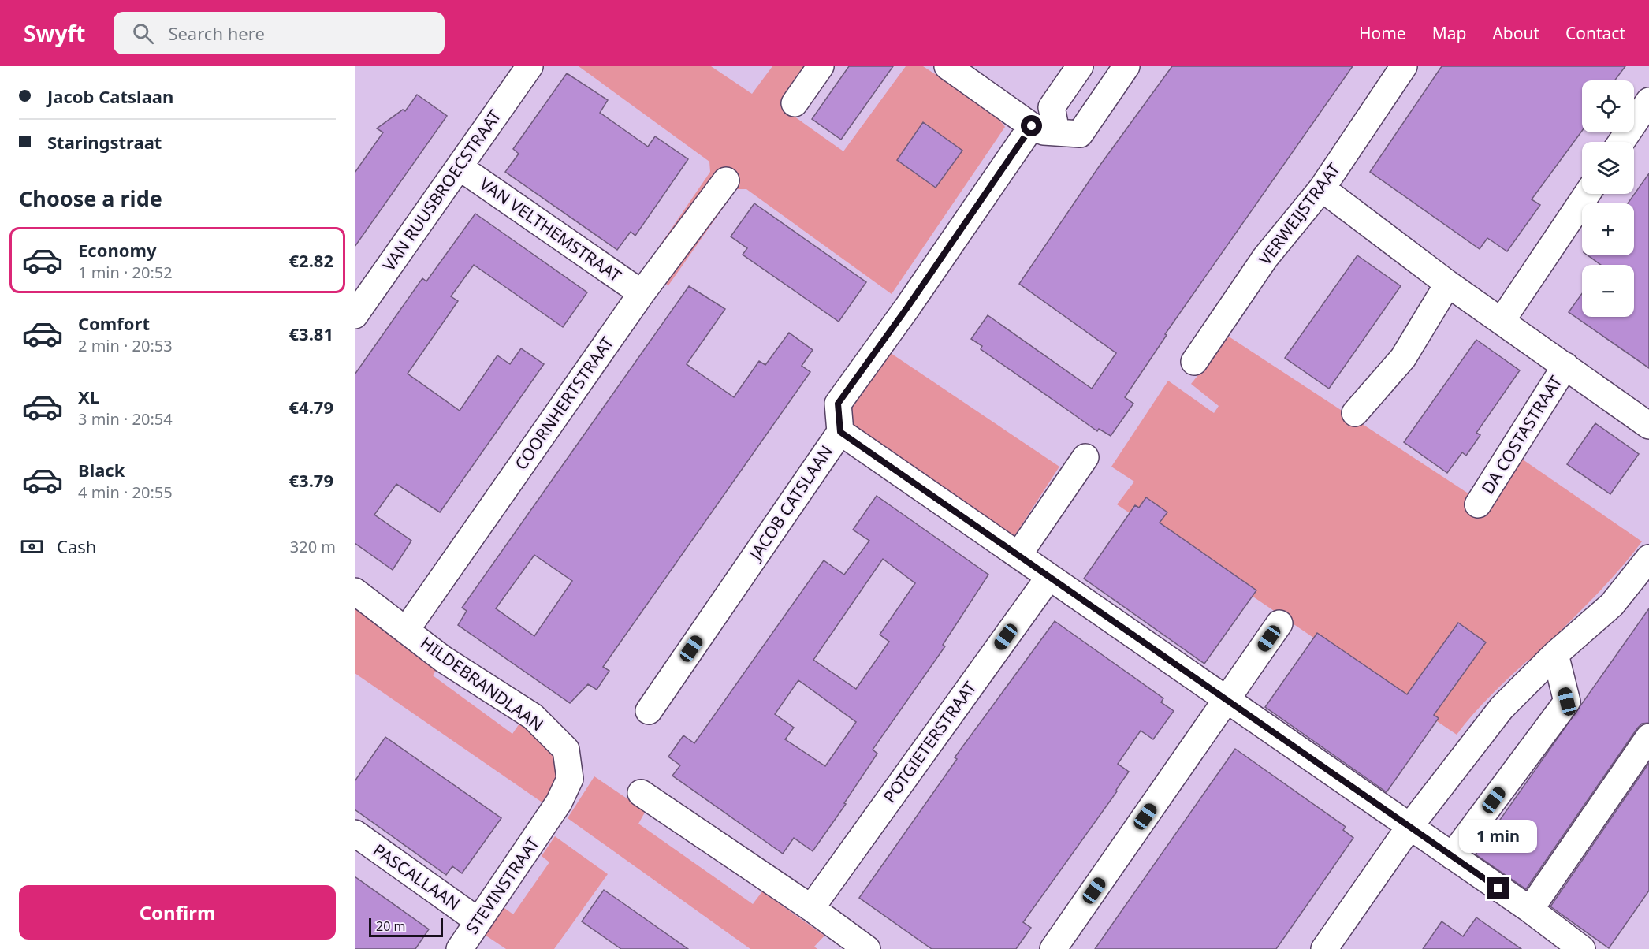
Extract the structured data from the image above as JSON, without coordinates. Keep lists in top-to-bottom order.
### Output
{
  "streets": {
    "street": [
      "VAN RUUSBROECSTRAAT",
      "VERWEIJSTRAAT",
      "VAN VELTHEMSTRAAT",
      "COORNHERTSTRAAT",
      "DA COSTASTRAAT",
      "JACOB CATSLAAN",
      "HILDEBRANDLAAN",
      "POTGIETERSTRAAT",
      "PASCALLAAN",
      "STEVINSTRAAT"
    ]
  },
  "crossings": [
    ["VAN RUUSBROECSTRAAT", "VAN VELTHEMSTRAAT"],
    ["VERWEIJSTRAAT", "DA COSTASTRAAT"],
    ["VAN VELTHEMSTRAAT", "COORNHERTSTRAAT"],
    ["COORNHERTSTRAAT", "HILDEBRANDLAAN"],
    ["HILDEBRANDLAAN", "STEVINSTRAAT"],
    ["PASCALLAAN", "STEVINSTRAAT"]
  ],
  "scale_bar": "20 m",
  "page": {
    "header": "Swyft",
    "search": "Search here",
    "nav": [
      "Home",
      "Map",
      "About",
      "Contact"
    ],
    "banner": ["Jacob Catslaan", "Staringstraat"],
    "map_buttons": ["+", "−"],
    "heading": "Choose a ride",
    "list": [
      {
        "name": "Economy",
        "note": "1 min · 20:52",
        "value": "€2.82"
      },
      {
        "name": "Comfort",
        "note": "2 min · 20:53",
        "value": "€3.81"
      },
      {
        "name": "XL",
        "note": "3 min · 20:54",
        "value": "€4.79"
      },
      {
        "name": "Black",
        "note": "4 min · 20:55",
        "value": "€3.79"
      }
    ],
    "pay": ["Cash", "320 m"],
    "bubble": "1 min",
    "buttons": "Confirm",
    "scale": "20 m"
  }
}
